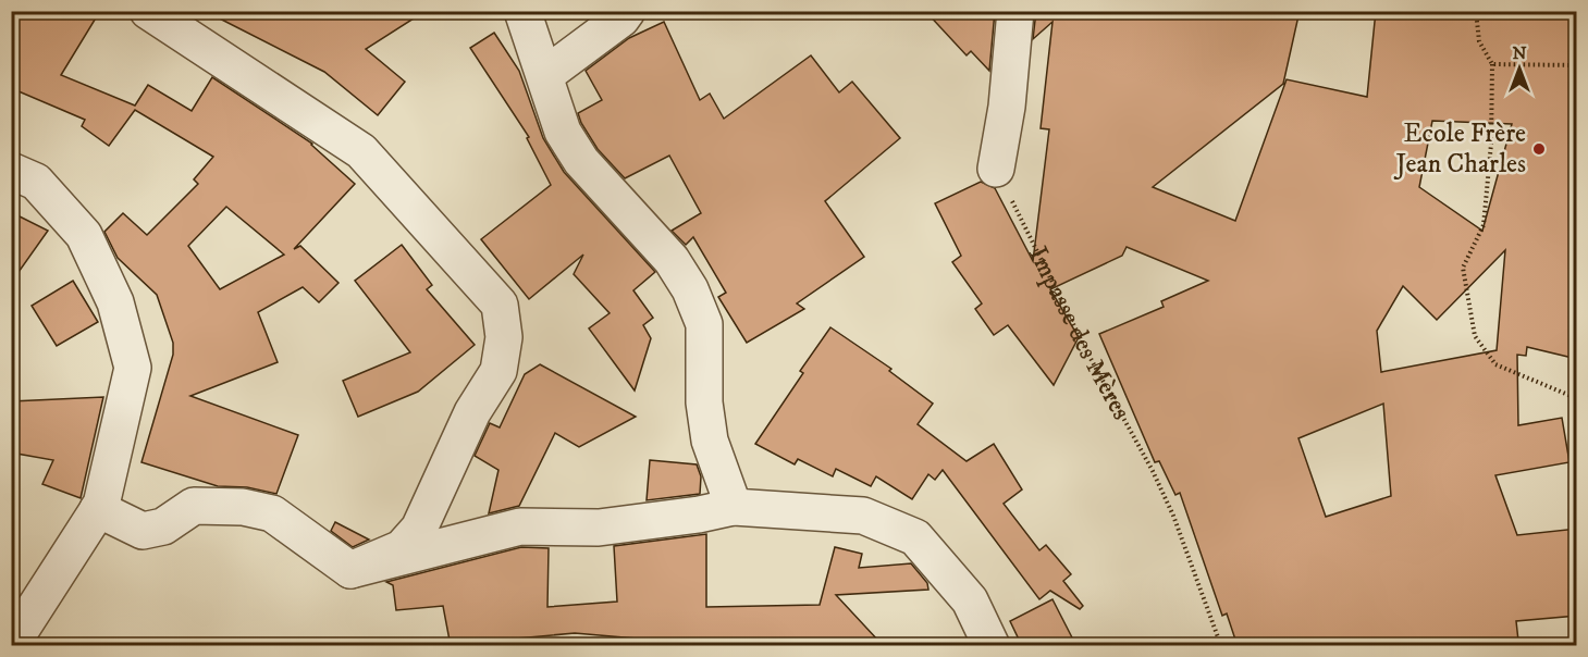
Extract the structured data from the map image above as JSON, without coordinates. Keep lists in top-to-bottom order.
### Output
{
  "streets": {
    "path": ["Impasse des Mères"]
  },
  "places": ["Ecole Frère Jean Charles"],
  "north": "top"
}
